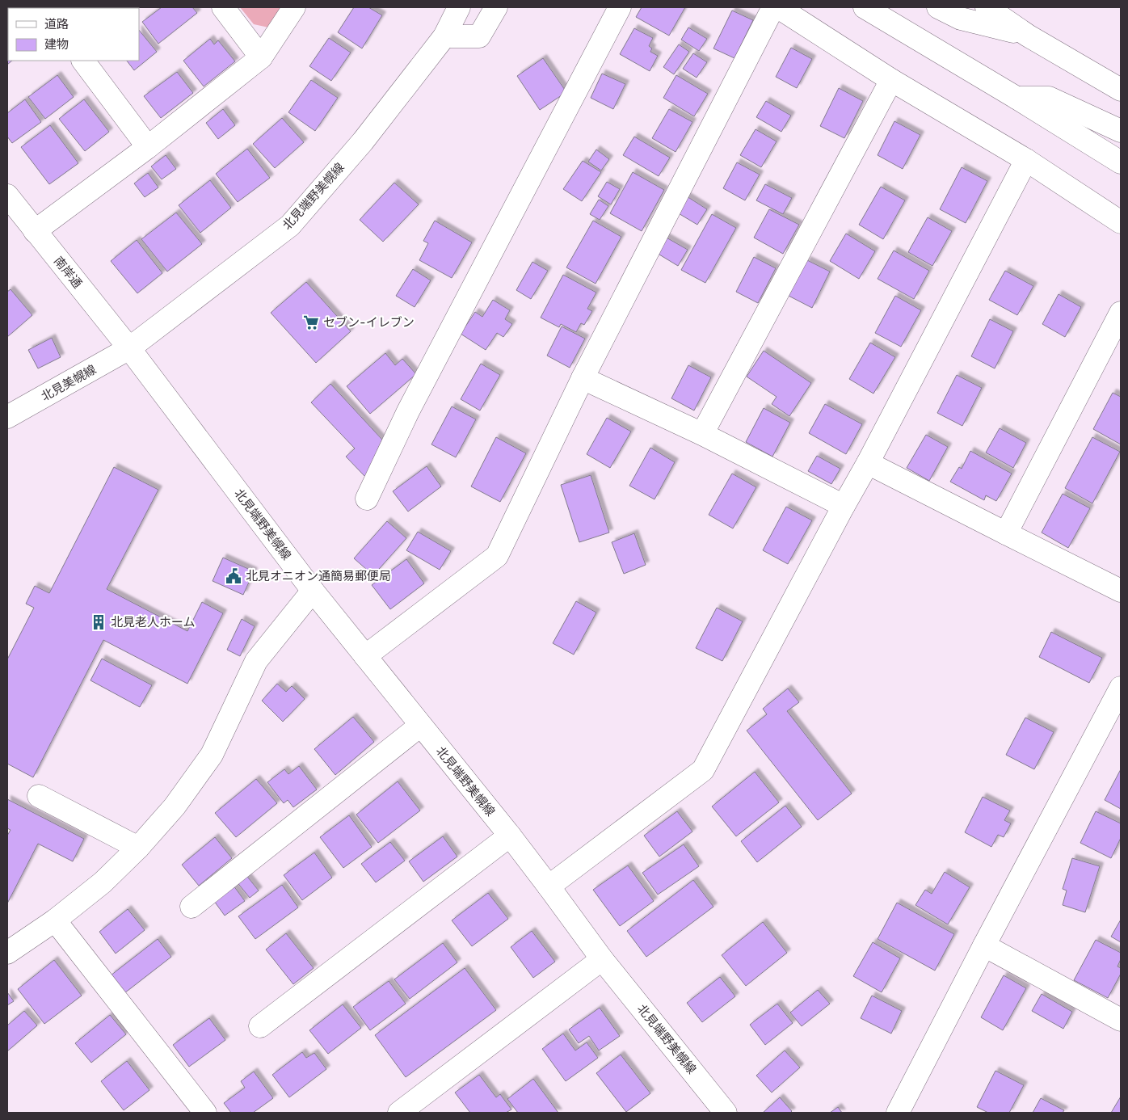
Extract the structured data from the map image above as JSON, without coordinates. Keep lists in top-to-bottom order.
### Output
{
  "streets": {
    "street": ["北見端野美幌線", "南岸通", "北見美幌線"]
  },
  "crossings": [
    ["北見端野美幌線", "南岸通"],
    ["北見端野美幌線", "北見美幌線"],
    ["南岸通", "北見美幌線"]
  ],
  "places": {
    "supermarket": ["セブン-イレブン"],
    "public building": ["北見オニオン通簡易郵便局"],
    "building": ["北見老人ホーム"]
  },
  "legend": ["道路", "建物"]
}
